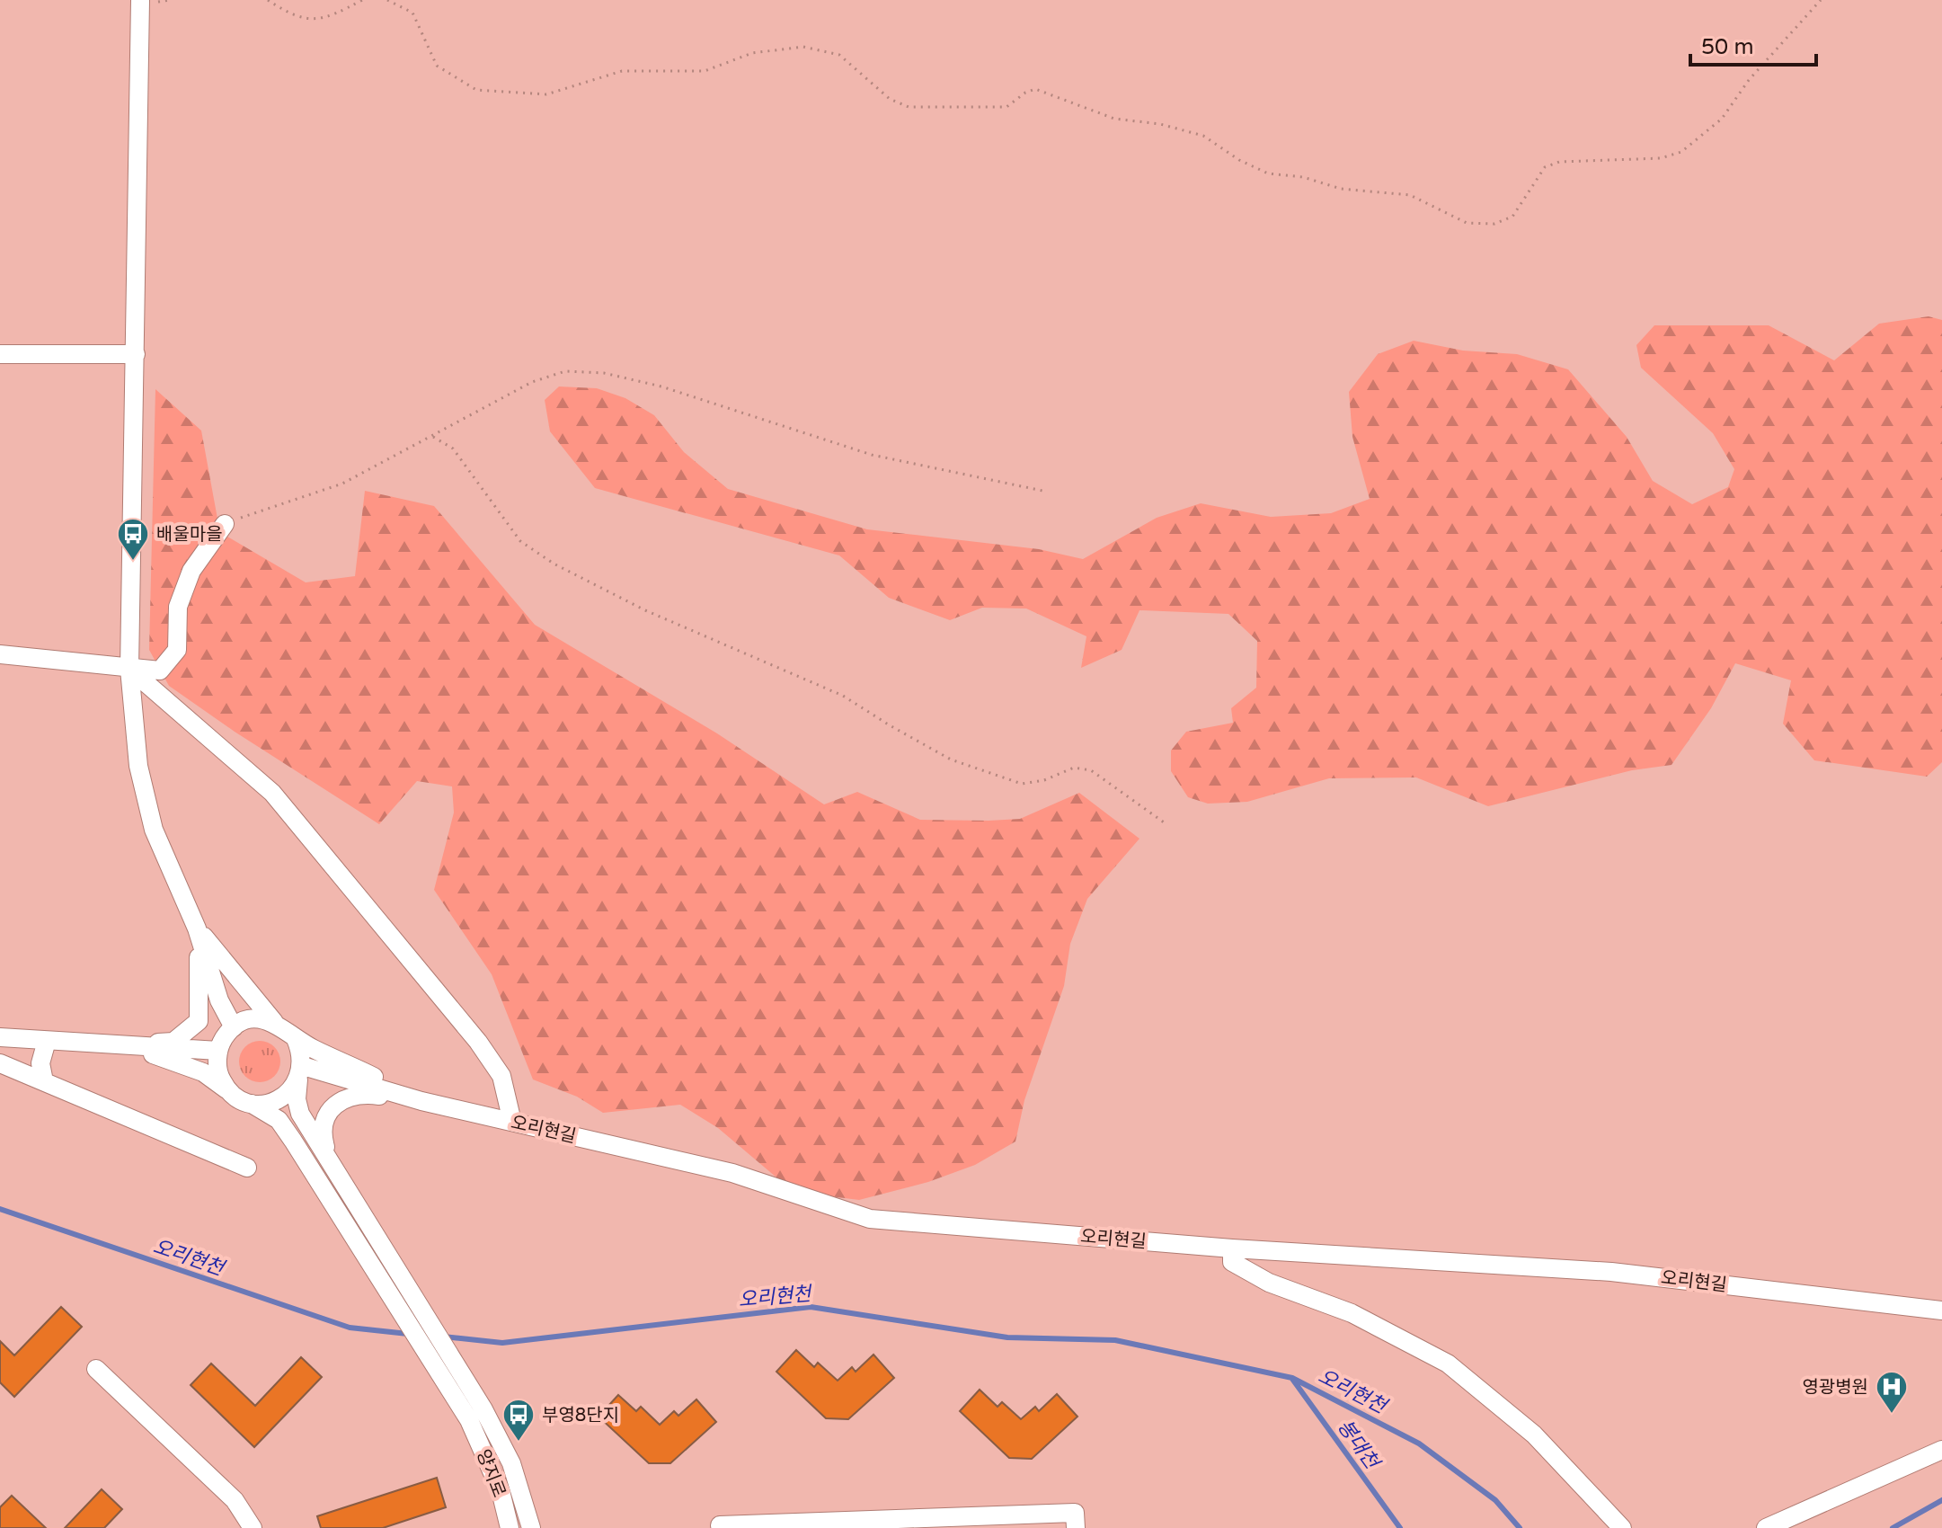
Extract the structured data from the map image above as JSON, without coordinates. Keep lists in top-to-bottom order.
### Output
{
  "streets": {
    "street": ["오리현길", "양지로"]
  },
  "water": ["오리현천", "봉대천"],
  "places": {
    "bus stop": ["배울마을", "부영8단지"],
    "hospital": ["영광병원"]
  },
  "scale_bar": "50 m"
}
